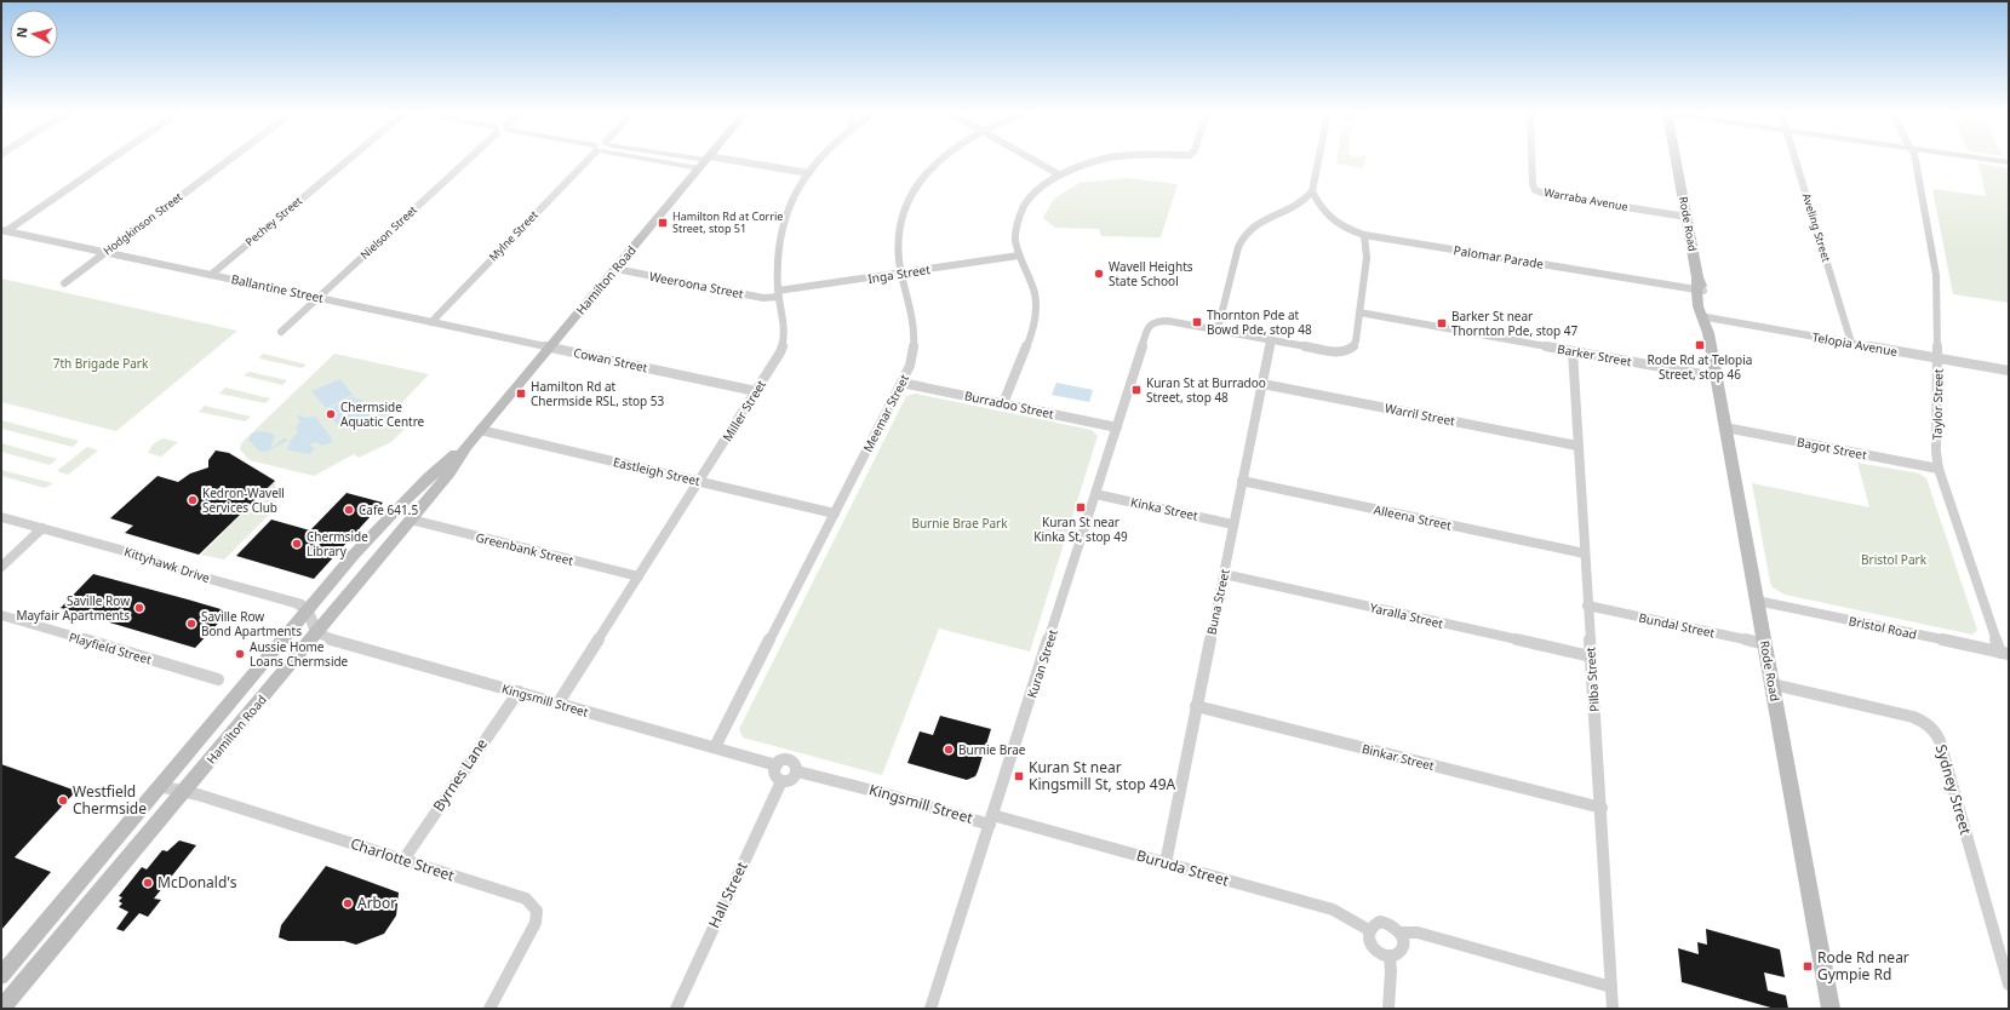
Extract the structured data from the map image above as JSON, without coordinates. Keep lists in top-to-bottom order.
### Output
{
  "streets": {
    "main road": ["Rode Road", "Hamilton Road"],
    "street": [
      "Warraba Avenue",
      "Pechey Street",
      "Hodgkinson Street",
      "Aveling Street",
      "Nielson Street",
      "Mylne Street",
      "Palomar Parade",
      "Inga Street",
      "Weeroona Street",
      "Ballantine Street",
      "Telopia Avenue",
      "Barker Street",
      "Cowan Street",
      "Burradoo Street",
      "Taylor Street",
      "Miller Street",
      "Meemar Street",
      "Warril Street",
      "Bagot Street",
      "Eastleigh Street",
      "Kinka Street",
      "Alleena Street",
      "Greenbank Street",
      "Kittyhawk Drive",
      "Buna Street",
      "Yaralla Street",
      "Bundal Street",
      "Bristol Road",
      "Playfield Street",
      "Kuran Street",
      "Pilba Street",
      "Kingsmill Street",
      "Binkar Street",
      "Byrnes Lane",
      "Sydney Street",
      "Charlotte Street",
      "Buruda Street",
      "Hall Street"
    ]
  },
  "crossings": [
    ["Warraba Avenue", "Rode Road"],
    ["Pechey Street", "Ballantine Street"],
    ["Hodgkinson Street", "Ballantine Street"],
    ["Rode Road", "Palomar Parade"],
    ["Rode Road", "Telopia Avenue"],
    ["Rode Road", "Barker Street"],
    ["Rode Road", "Bagot Street"],
    ["Rode Road", "Bundal Street"],
    ["Rode Road", "Bristol Road"],
    ["Rode Road", "Sydney Street"],
    ["Aveling Street", "Telopia Avenue"],
    ["Nielson Street", "Ballantine Street"],
    ["Mylne Street", "Ballantine Street"],
    ["Inga Street", "Weeroona Street"],
    ["Inga Street", "Miller Street"],
    ["Inga Street", "Meemar Street"],
    ["Hamilton Road", "Weeroona Street"],
    ["Hamilton Road", "Ballantine Street"],
    ["Hamilton Road", "Cowan Street"],
    ["Hamilton Road", "Eastleigh Street"],
    ["Hamilton Road", "Greenbank Street"],
    ["Hamilton Road", "Kittyhawk Drive"],
    ["Hamilton Road", "Kingsmill Street"],
    ["Hamilton Road", "Charlotte Street"],
    ["Weeroona Street", "Miller Street"],
    ["Ballantine Street", "Cowan Street"],
    ["Telopia Avenue", "Taylor Street"],
    ["Barker Street", "Pilba Street"],
    ["Cowan Street", "Miller Street"],
    ["Burradoo Street", "Meemar Street"],
    ["Burradoo Street", "Kuran Street"],
    ["Taylor Street", "Bagot Street"],
    ["Taylor Street", "Bristol Road"],
    ["Miller Street", "Eastleigh Street"],
    ["Miller Street", "Greenbank Street"],
    ["Miller Street", "Kingsmill Street"],
    ["Meemar Street", "Eastleigh Street"],
    ["Meemar Street", "Kingsmill Street"],
    ["Warril Street", "Buna Street"],
    ["Warril Street", "Pilba Street"],
    ["Kinka Street", "Buna Street"],
    ["Kinka Street", "Kuran Street"],
    ["Alleena Street", "Buna Street"],
    ["Alleena Street", "Pilba Street"],
    ["Buna Street", "Yaralla Street"],
    ["Buna Street", "Binkar Street"],
    ["Buna Street", "Buruda Street"],
    ["Yaralla Street", "Pilba Street"],
    ["Bundal Street", "Pilba Street"],
    ["Kuran Street", "Kingsmill Street"],
    ["Kuran Street", "Buruda Street"],
    ["Pilba Street", "Binkar Street"],
    ["Kingsmill Street", "Byrnes Lane"],
    ["Kingsmill Street", "Buruda Street"],
    ["Kingsmill Street", "Hall Street"],
    ["Byrnes Lane", "Charlotte Street"]
  ],
  "parks": ["7th Brigade Park", "Burnie Brae Park", "Bristol Park"],
  "places": {
    "transit": [
      "Hamilton Rd at Corrie Street, stop 51",
      "Thornton Pde at Bowd Pde, stop 48",
      "Barker St near Thornton Pde, stop 47",
      "Rode Rd at Telopia Street, stop 46",
      "Kuran St at Burradoo Street, stop 48",
      "Hamilton Rd at Chermside RSL, stop 53",
      "Kuran St near Kinka St, stop 49",
      "Kuran St near Kingsmill St, stop 49A",
      "Rode Rd near Gympie Rd"
    ],
    "other": [
      "Wavell Heights State School",
      "Chermside Aquatic Centre",
      "Kedron-Wavell Services Club",
      "Cafe 641.5",
      "Chermside Library",
      "Saville Row Mayfair Apartments",
      "Saville Row Bond Apartments",
      "Aussie Home Loans Chermside",
      "Burnie Brae",
      "Westfield Chermside",
      "McDonald's",
      "Arbor"
    ]
  },
  "north": "left"
}
